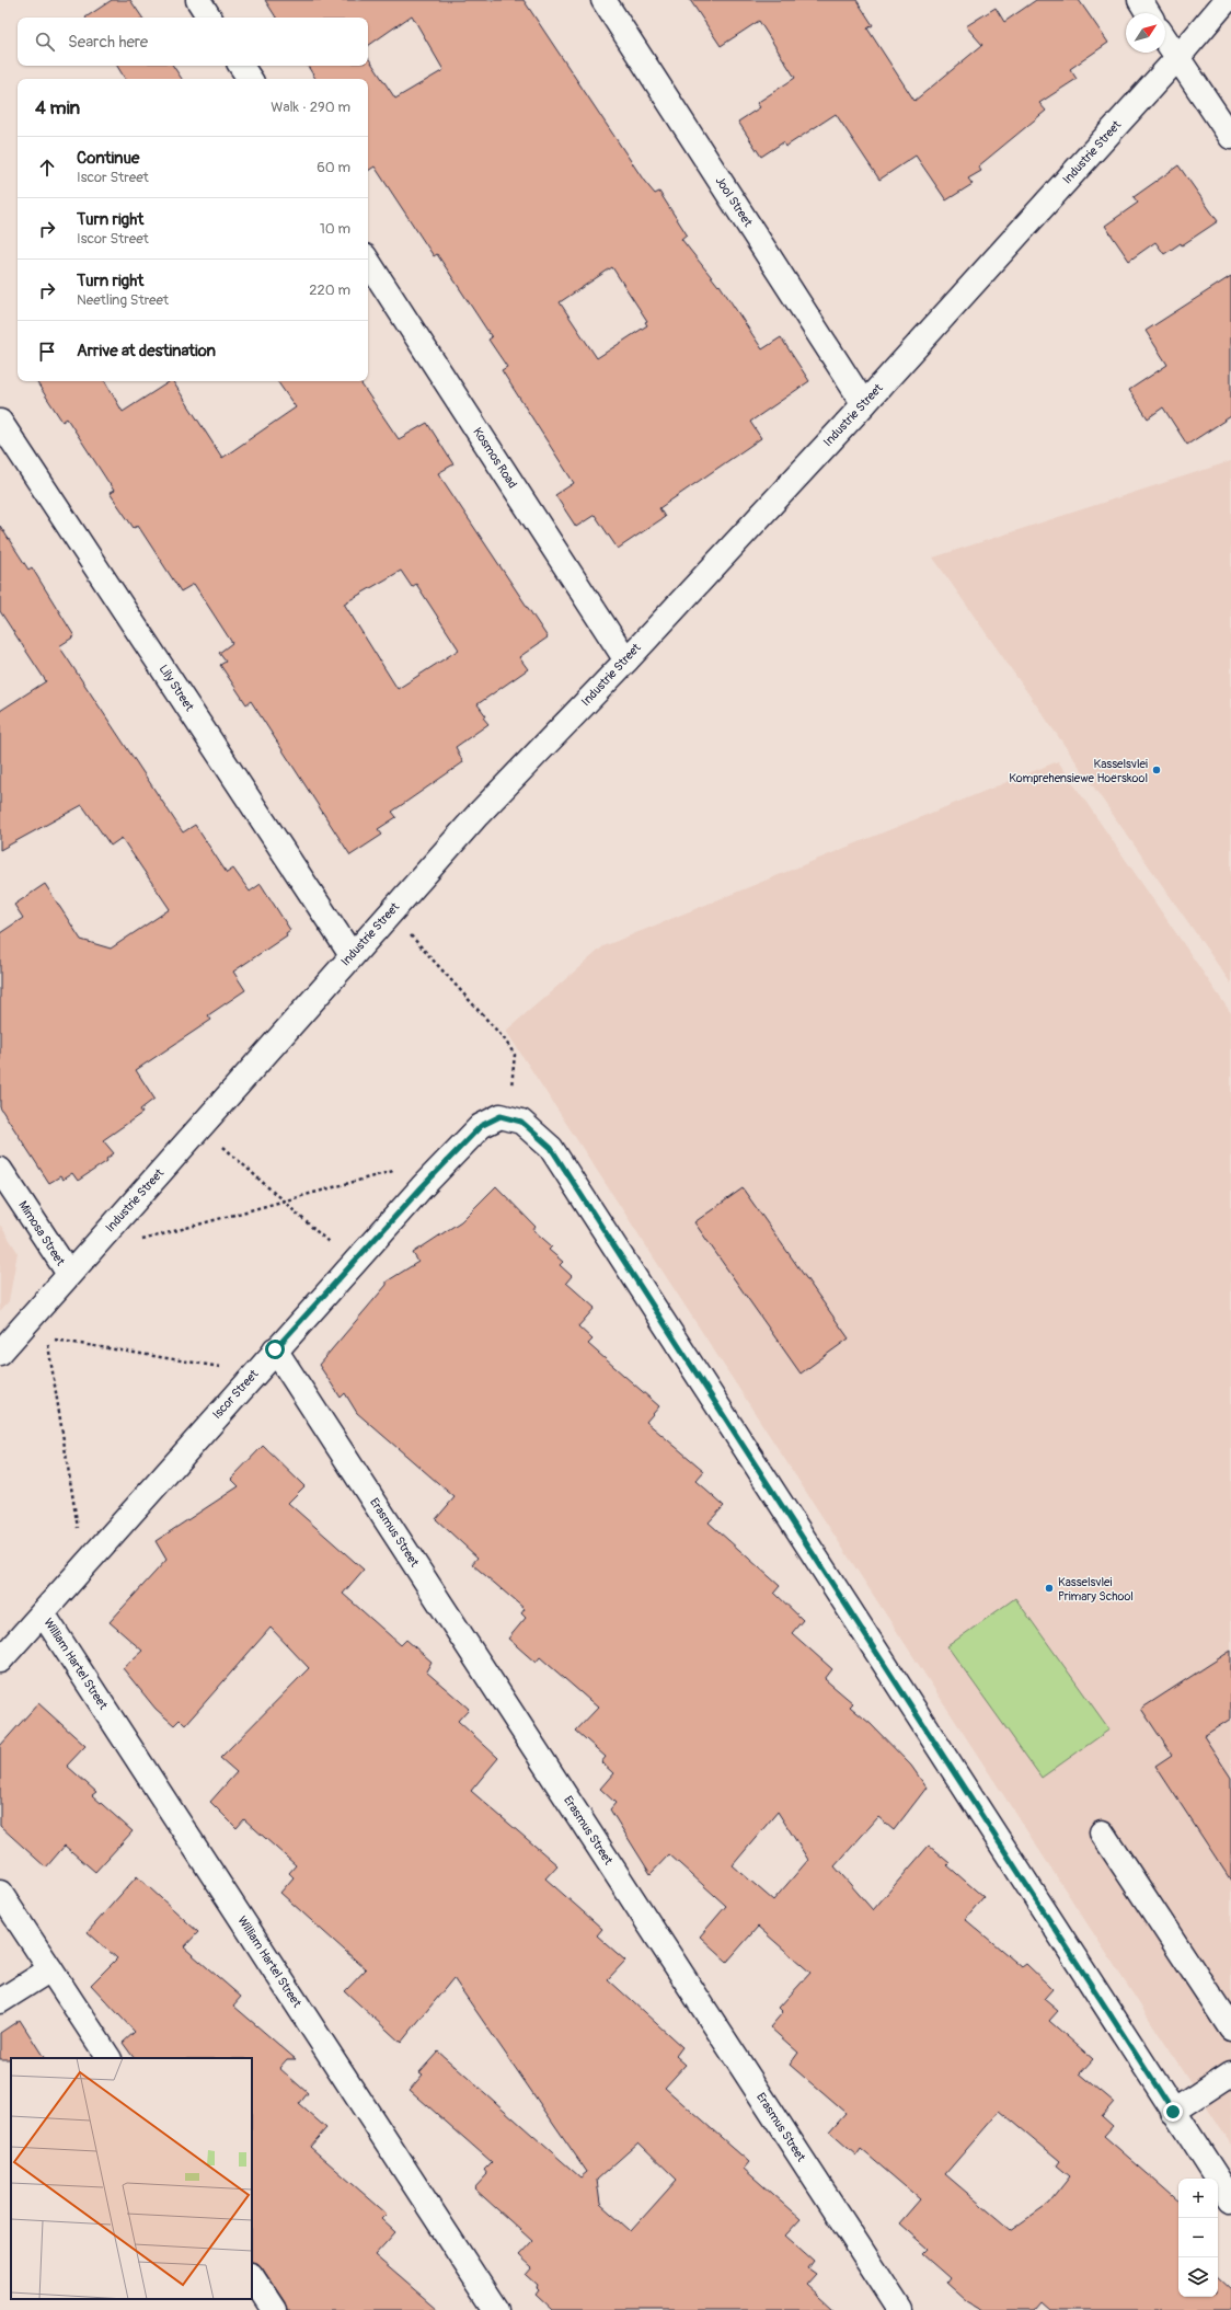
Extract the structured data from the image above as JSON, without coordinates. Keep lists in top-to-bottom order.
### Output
{
  "streets": {
    "street": [
      "Industrie Street",
      "Jool Street",
      "Kosmos Road",
      "Lily Street",
      "Mimosa Street",
      "Iscor Street",
      "Erasmus Street",
      "William Hartel Street"
    ]
  },
  "crossings": [
    ["Industrie Street", "Jool Street"],
    ["Industrie Street", "Kosmos Road"],
    ["Industrie Street", "Lily Street"],
    ["Industrie Street", "Mimosa Street"],
    ["Iscor Street", "Erasmus Street"],
    ["Iscor Street", "William Hartel Street"]
  ],
  "places": ["Kasselsvlei Komprehensiewe Hoërskool", "Kasselsvlei Primary School"],
  "north": "top right",
  "page": {
    "search": "Search here",
    "heading": ["4 min", "Walk · 290 m"],
    "list": [
      ["Continue", "Iscor Street", "60 m"],
      ["Turn right", "Iscor Street", "10 m"],
      ["Turn right", "Neetling Street", "220 m"],
      "Arrive at destination"
    ],
    "map_buttons": ["+", "−"]
  }
}
